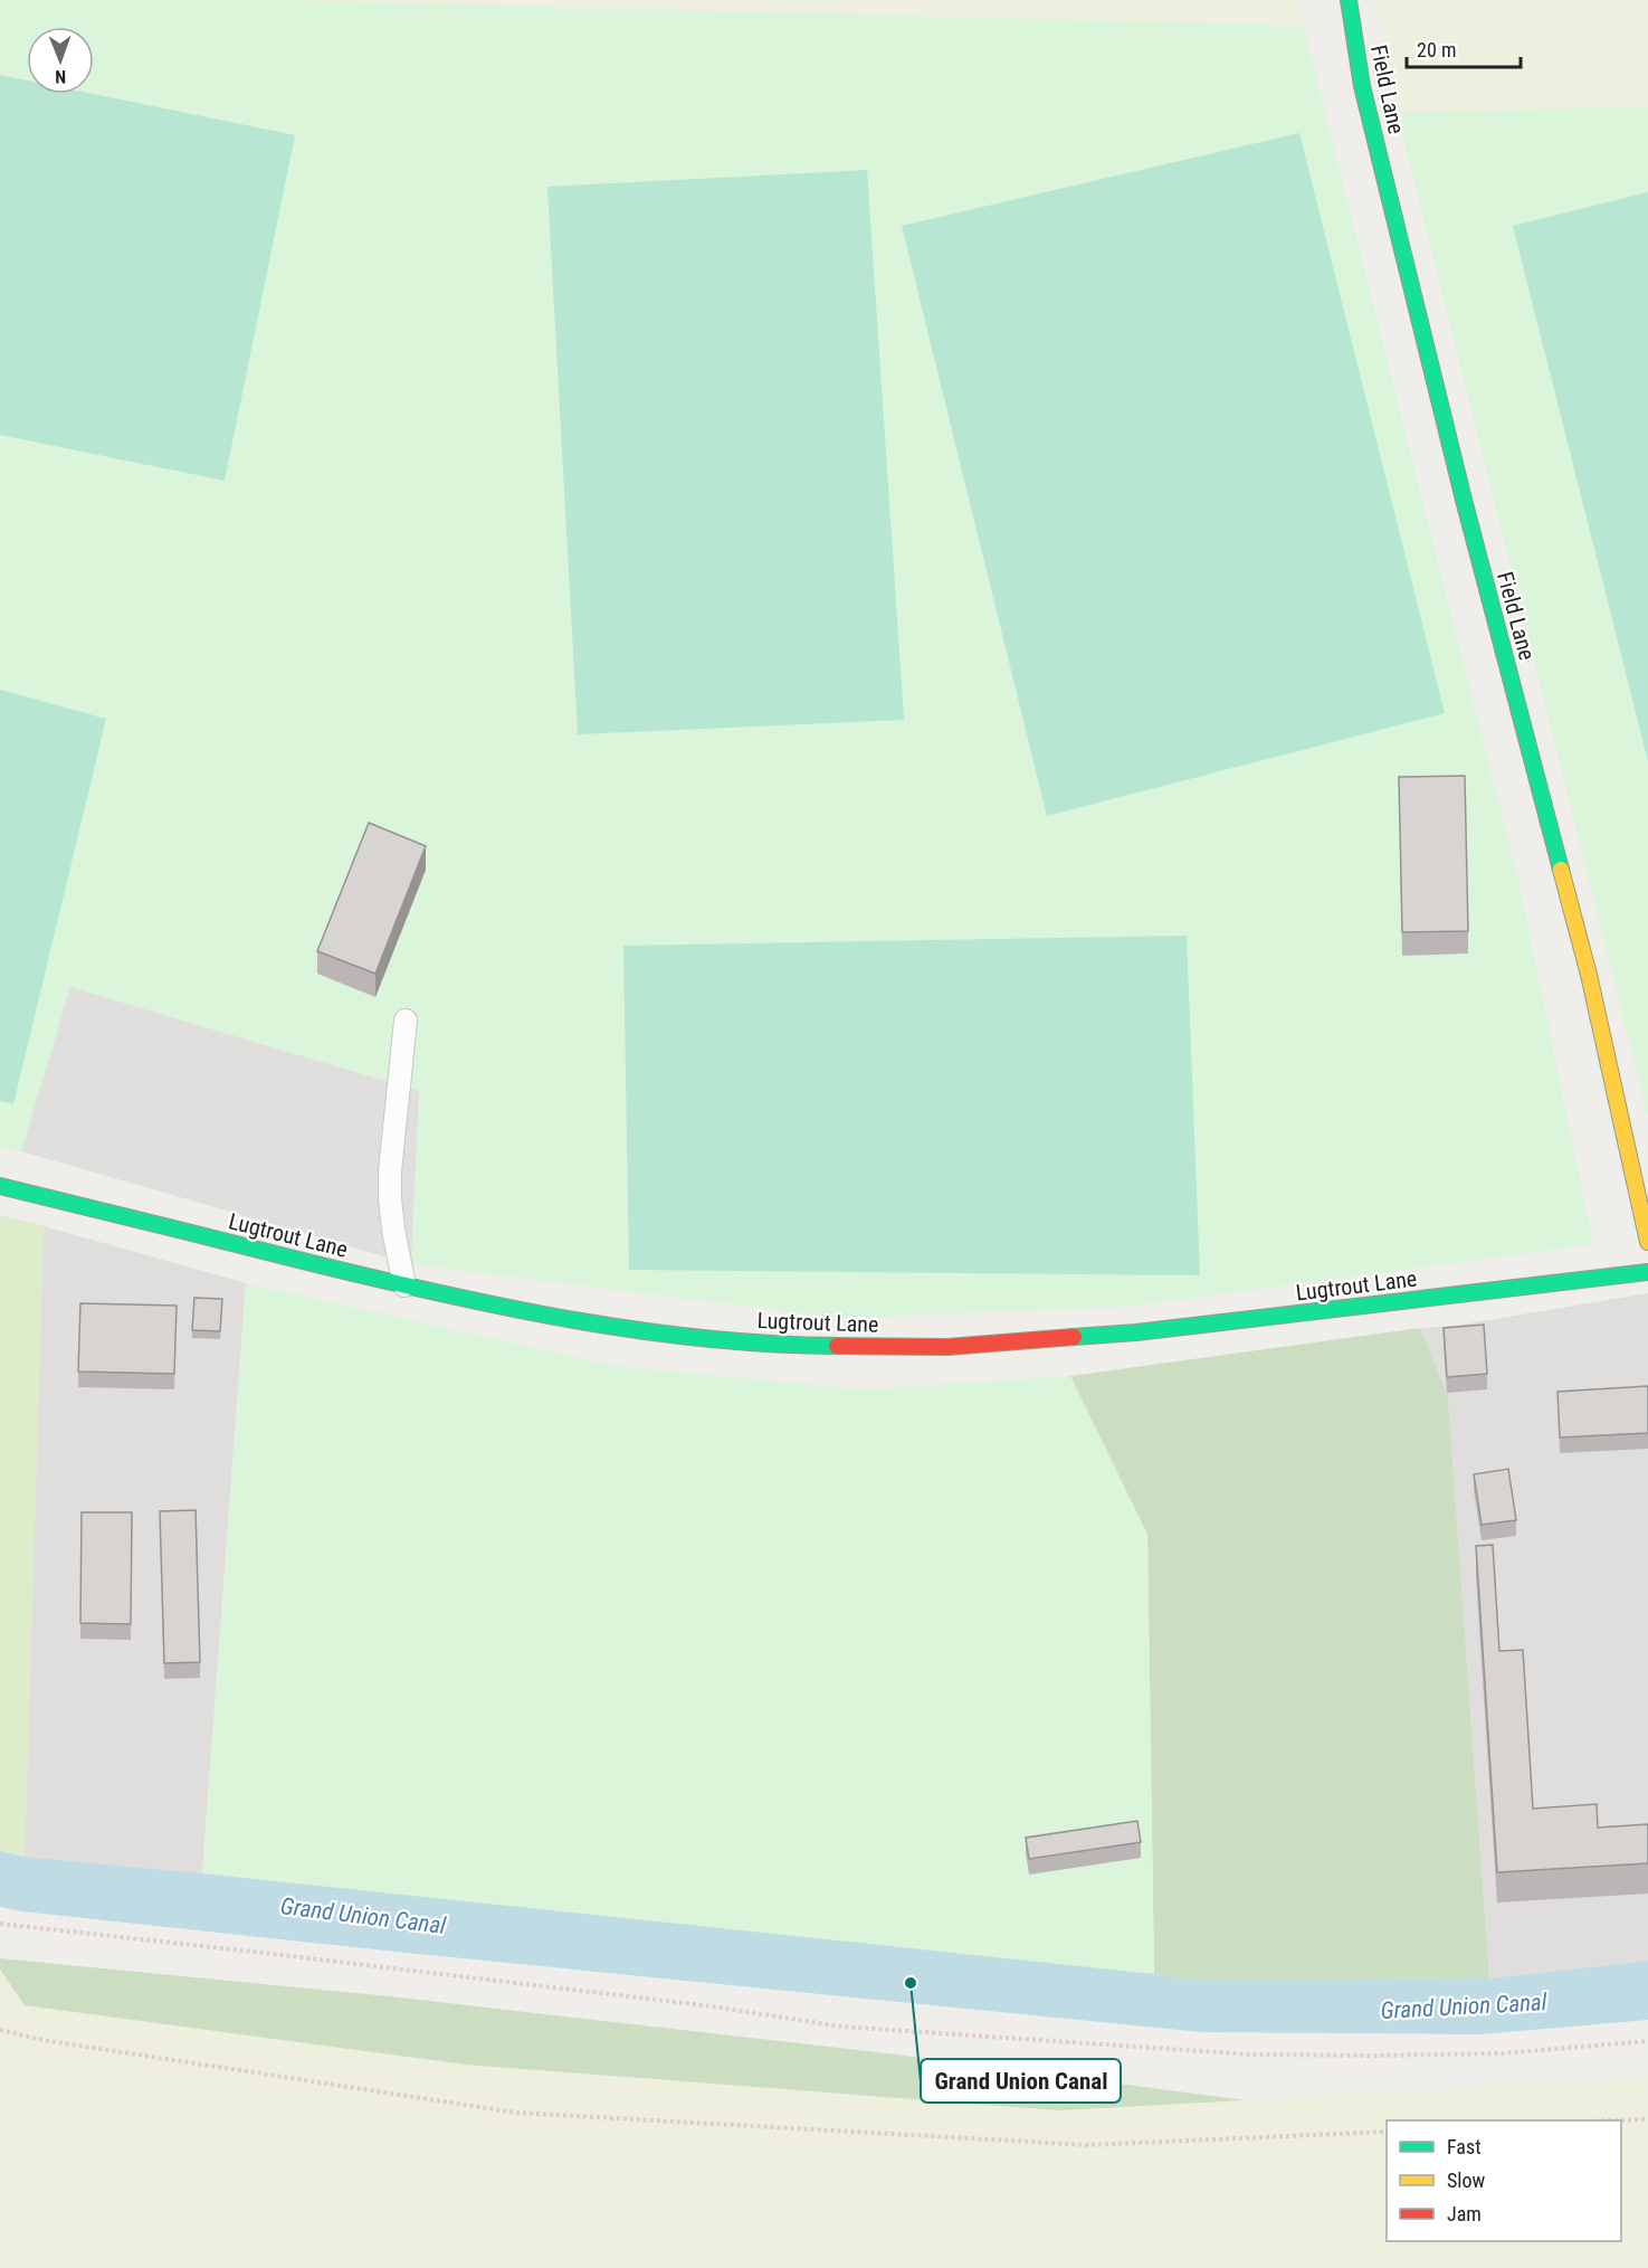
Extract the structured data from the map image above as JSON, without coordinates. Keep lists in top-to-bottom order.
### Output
{
  "streets": {
    "street": ["Field Lane", "Lugtrout Lane"]
  },
  "water": ["Grand Union Canal"],
  "places": ["Grand Union Canal"],
  "legend": ["Fast", "Slow", "Jam"],
  "scale_bar": "20 m",
  "north": "bottom"
}
